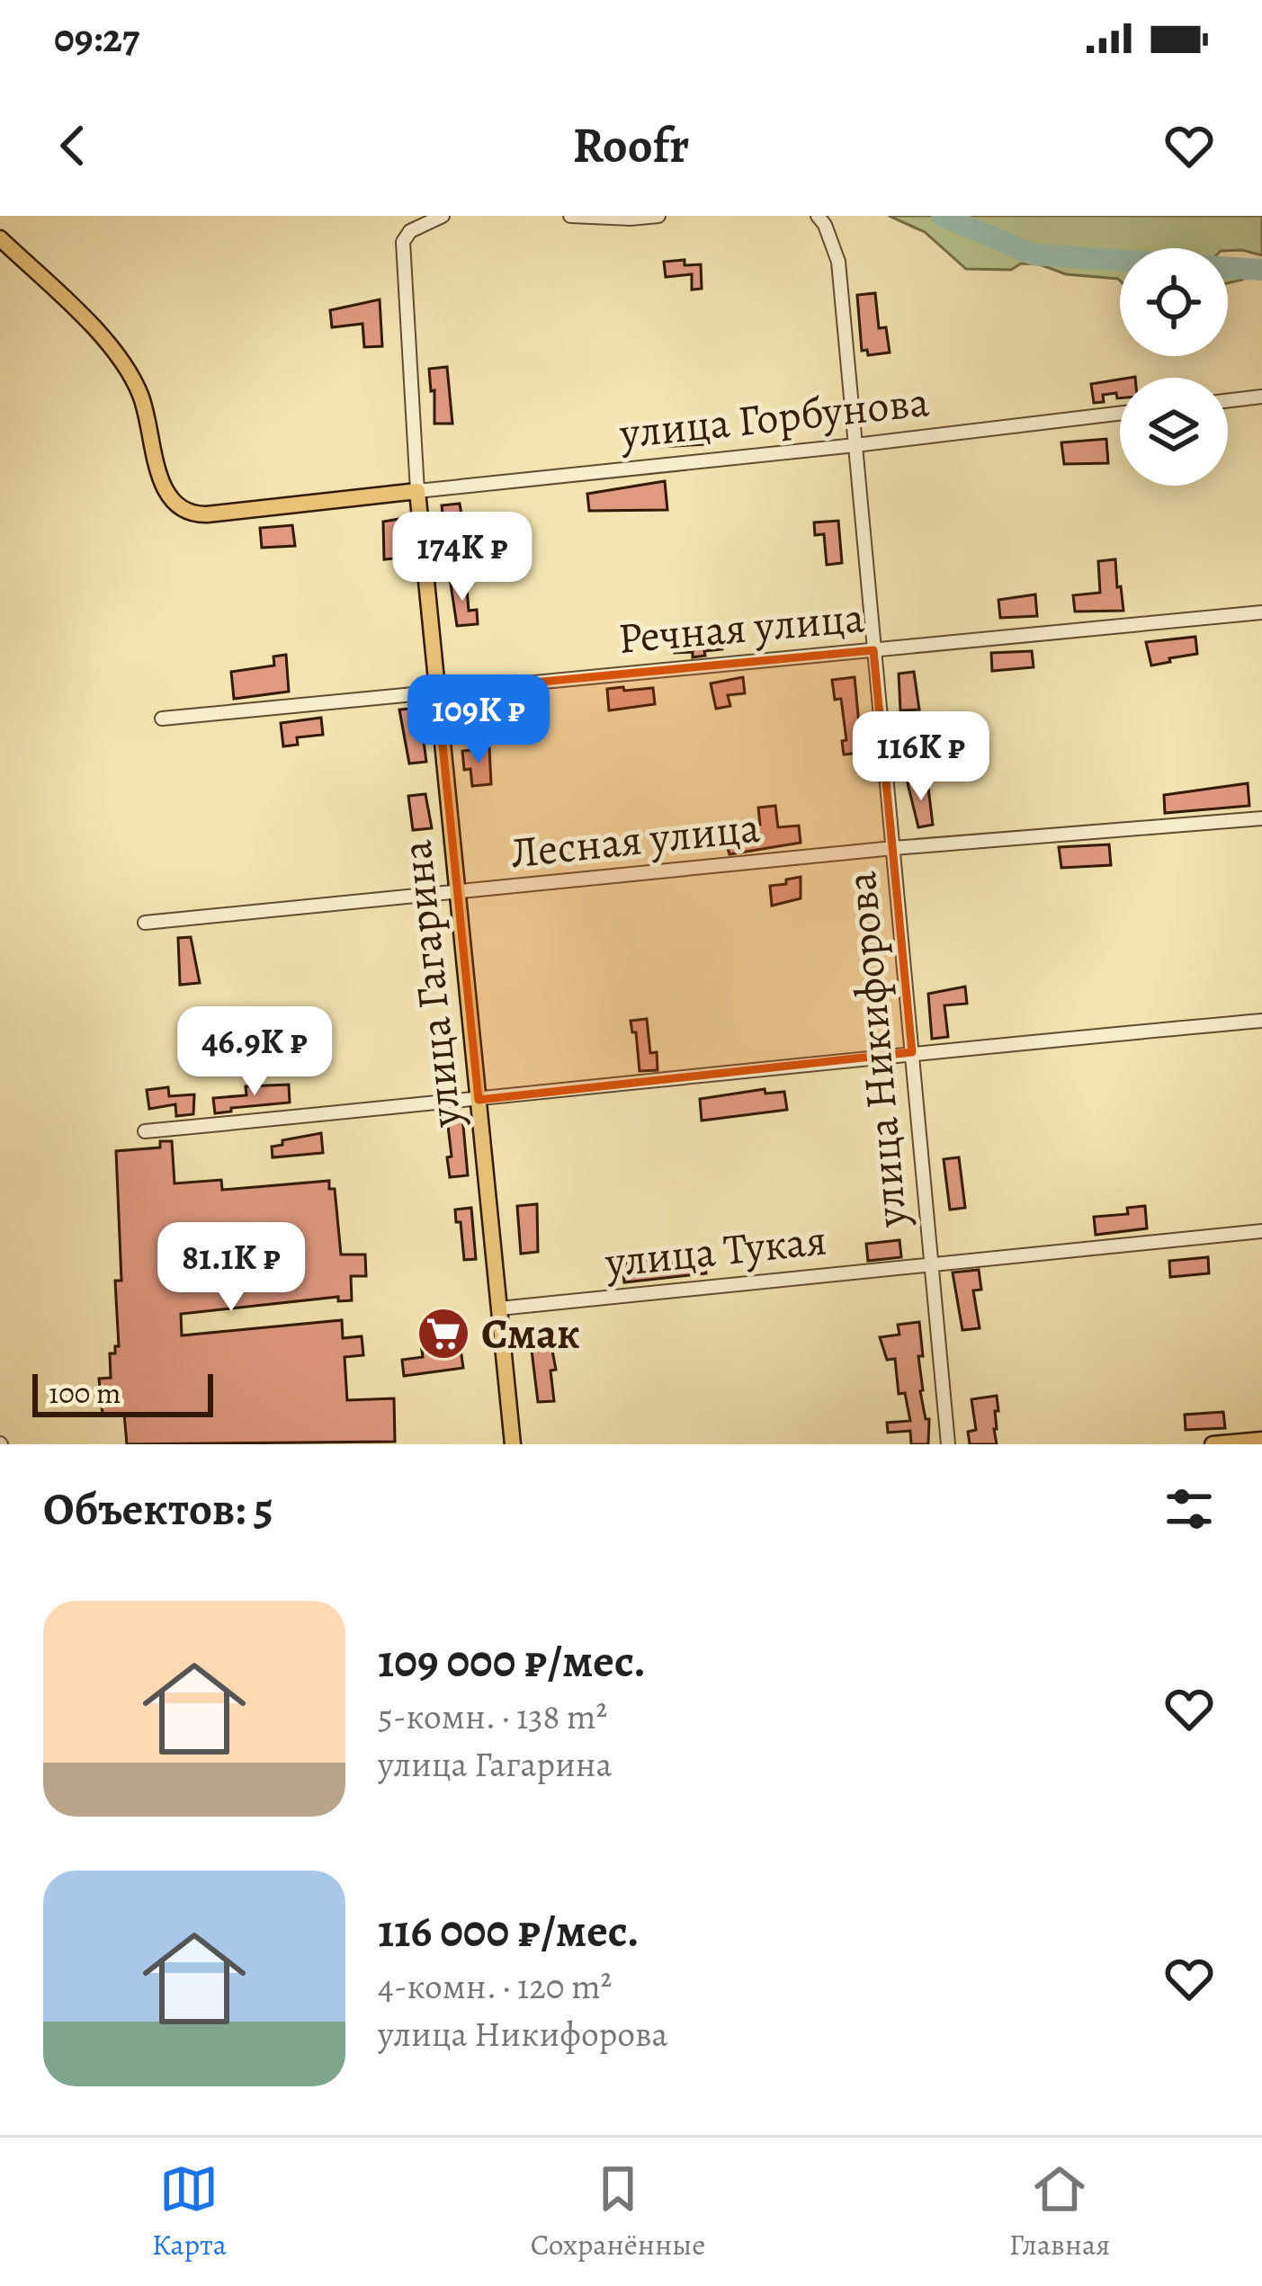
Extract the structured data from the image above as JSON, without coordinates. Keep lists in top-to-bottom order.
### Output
{
  "streets": {
    "main road": ["улица Гагарина"],
    "street": [
      "улица Горбунова",
      "Речная улица",
      "Лесная улица",
      "улица Никифорова",
      "улица Тукая"
    ]
  },
  "crossings": [
    ["улица Горбунова", "улица Гагарина"],
    ["улица Горбунова", "улица Никифорова"],
    ["Речная улица", "улица Гагарина"],
    ["Речная улица", "улица Никифорова"],
    ["Лесная улица", "улица Гагарина"],
    ["Лесная улица", "улица Никифорова"],
    ["улица Гагарина", "улица Тукая"],
    ["улица Никифорова", "улица Тукая"]
  ],
  "places": {
    "supermarket": ["Смак"]
  },
  "scale_bar": "100 m",
  "page": {
    "status": "09:27",
    "header": "Roofr",
    "price": [
      "174K ₽",
      "109K ₽",
      "116K ₽",
      "46.9K ₽",
      "81.1K ₽"
    ],
    "scale": "100 m",
    "heading": "Объектов: 5",
    "list": [
      {
        "name": "109 000 ₽/мес.",
        "note": "5-комн. · 138 m² · улица Гагарина"
      },
      {
        "name": "116 000 ₽/мес.",
        "note": "4-комн. · 120 m² · улица Никифорова"
      }
    ],
    "tabs": ["Карта", "Сохранённые", "Главная"]
  }
}
